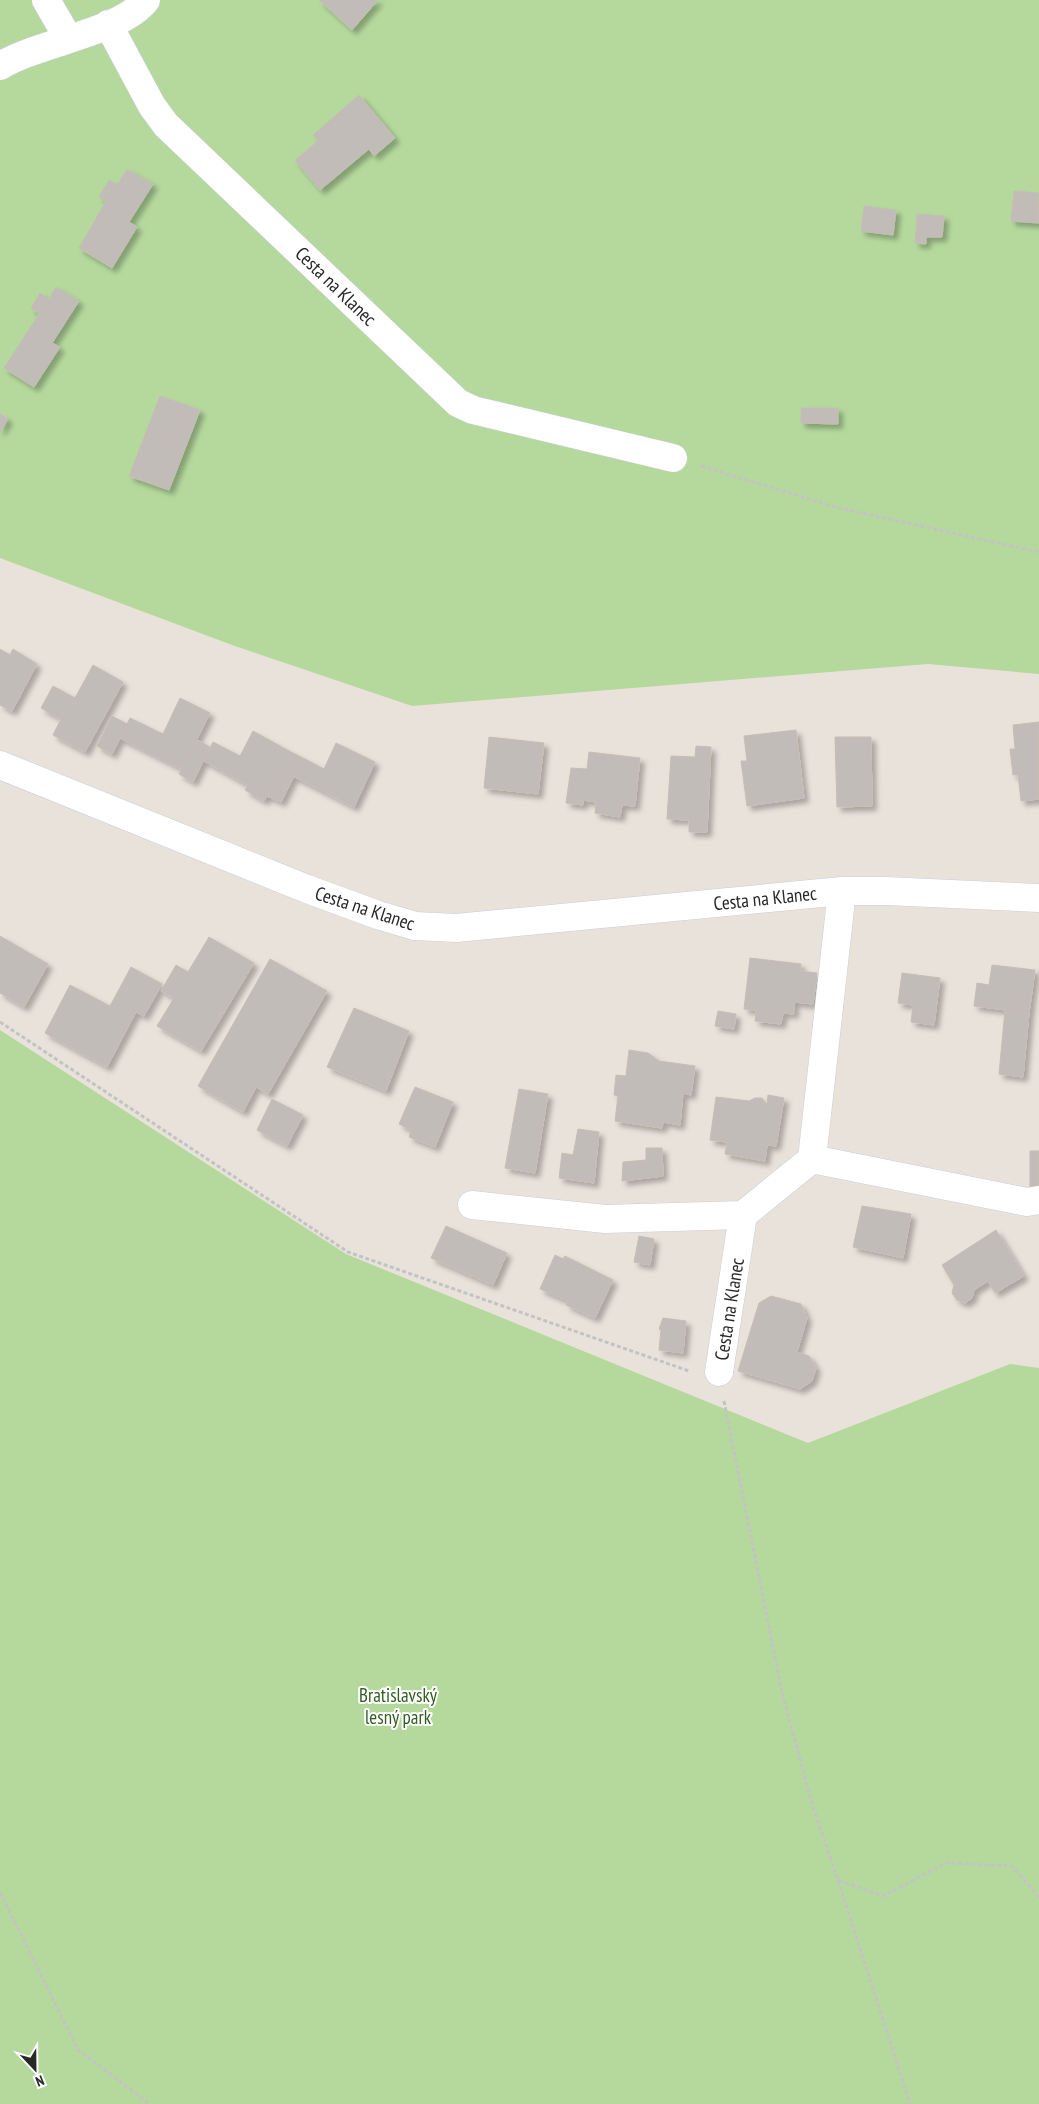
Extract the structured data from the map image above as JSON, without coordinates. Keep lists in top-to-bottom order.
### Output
{
  "streets": {
    "street": ["Cesta na Klanec"]
  },
  "parks": ["Bratislavský lesný park"],
  "north": "bottom"
}
